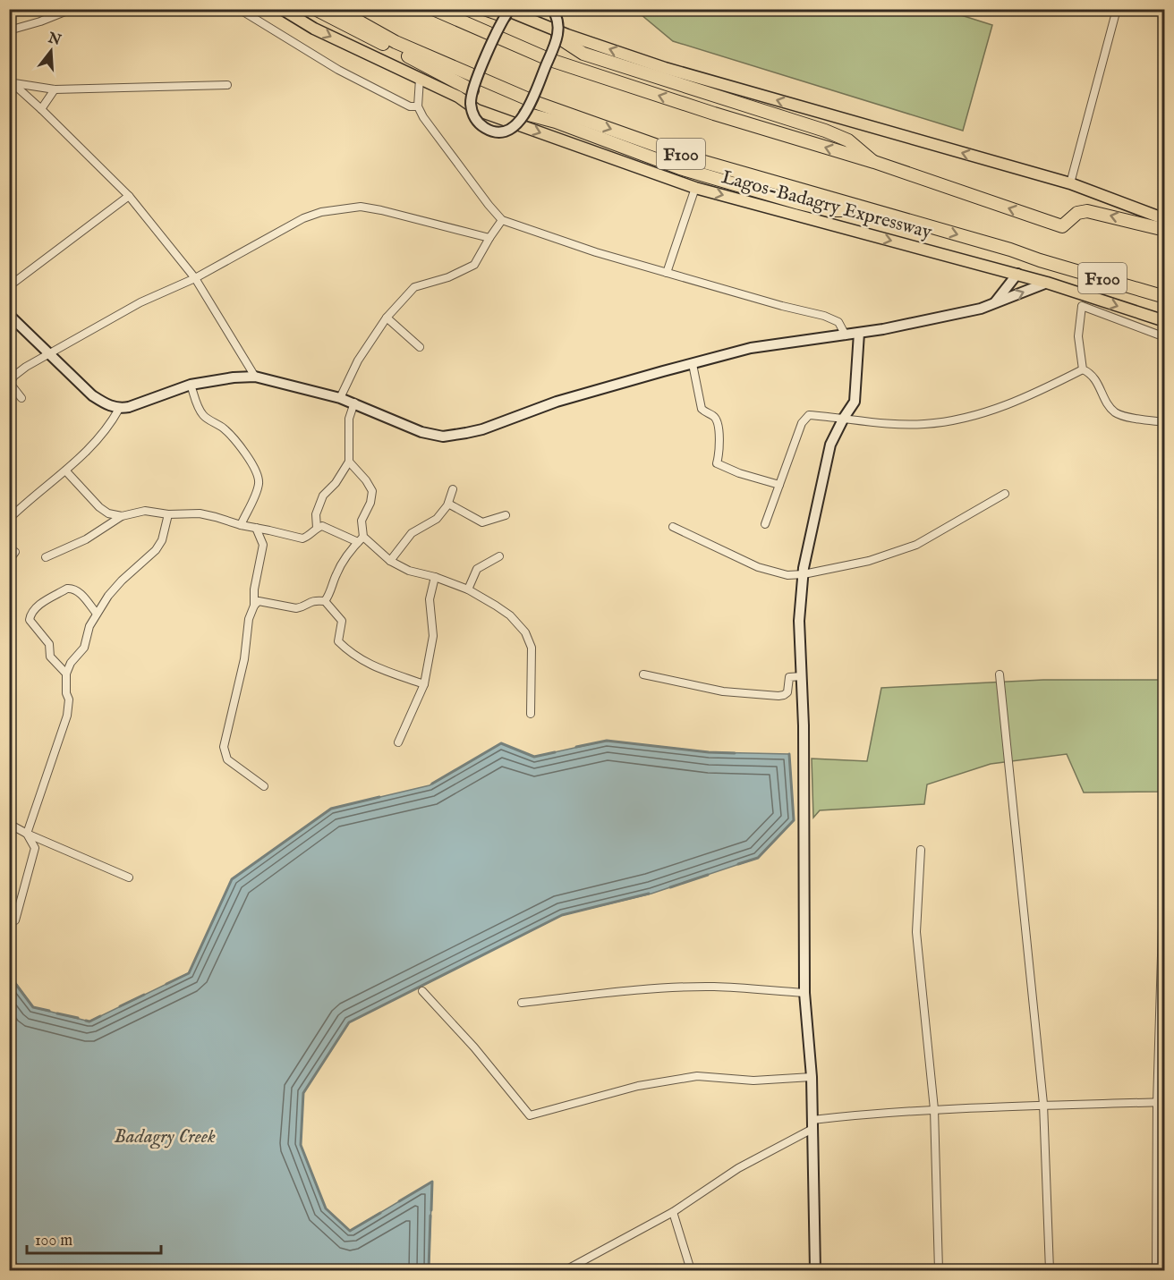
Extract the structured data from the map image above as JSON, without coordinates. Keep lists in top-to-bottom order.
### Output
{
  "streets": {
    "highway": ["F100", "Lagos-Badagry Expressway"]
  },
  "water": ["Badagry Creek"],
  "scale_bar": "100 m",
  "north": "top"
}
